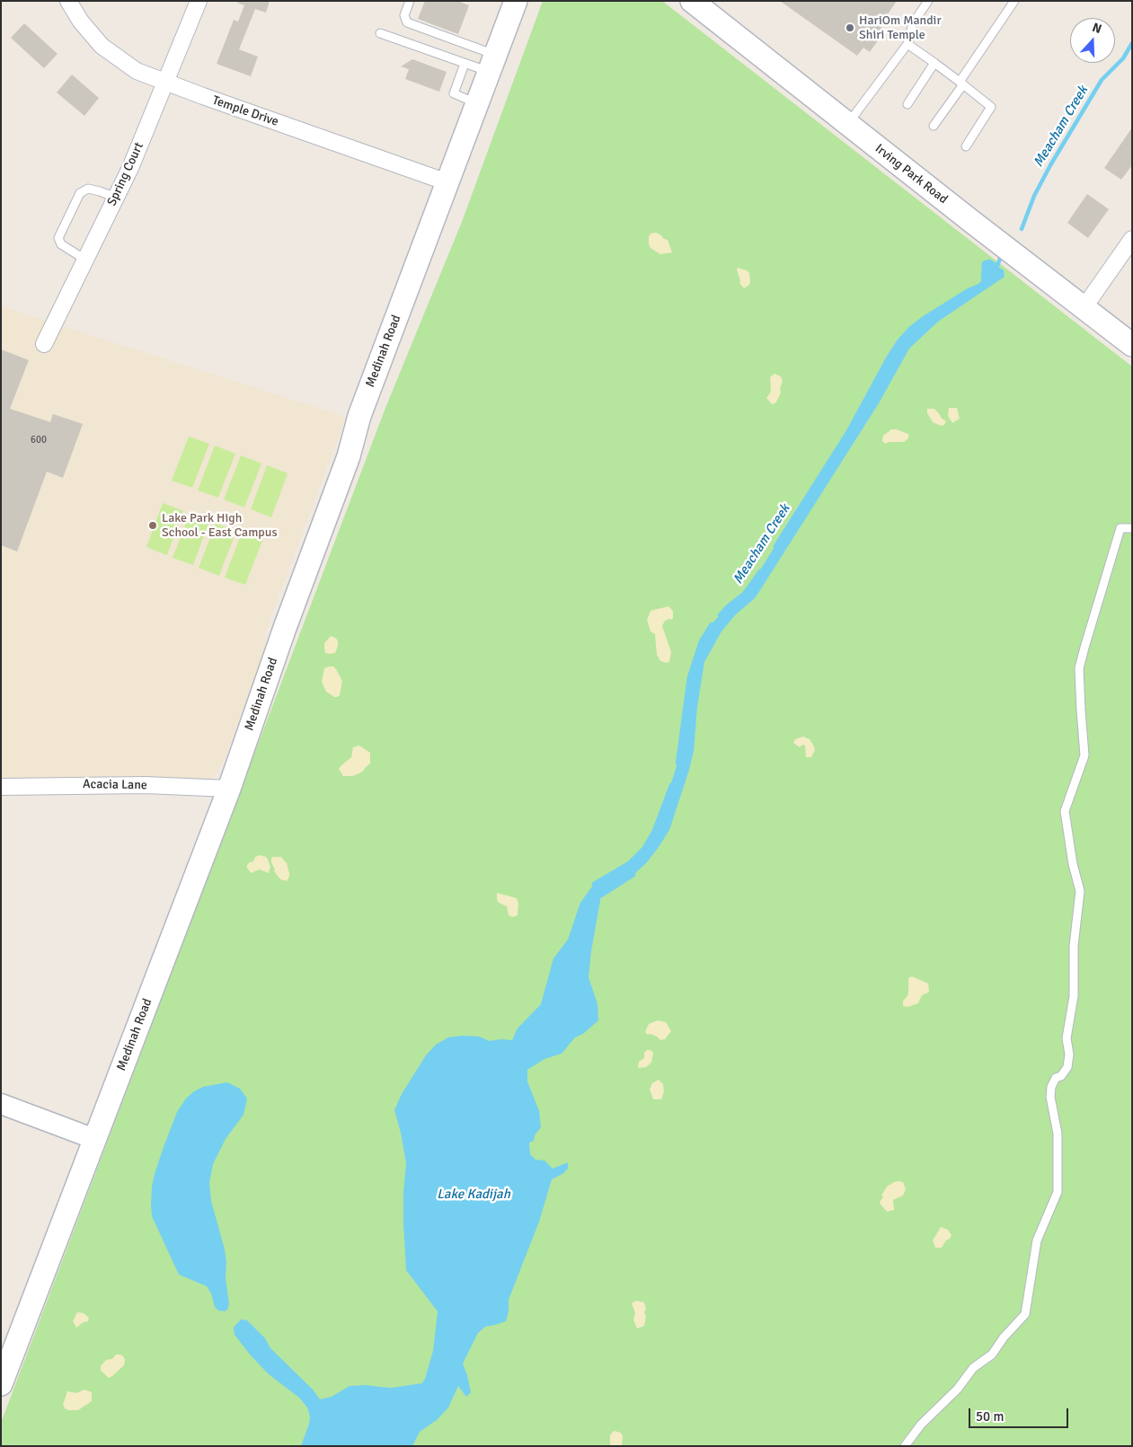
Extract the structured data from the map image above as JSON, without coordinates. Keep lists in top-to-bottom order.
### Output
{
  "streets": {
    "main road": ["Irving Park Road", "Medinah Road"],
    "street": ["Temple Drive", "Spring Court", "Acacia Lane"]
  },
  "crossings": [
    ["Temple Drive", "Spring Court"],
    ["Temple Drive", "Medinah Road"],
    ["Medinah Road", "Acacia Lane"]
  ],
  "water": ["Meacham Creek", "Lake Kadijah"],
  "places": ["HariOm Mandir Shiri Temple", "Lake Park High School - East Campus"],
  "house_numbers": ["600"],
  "scale_bar": "50 m",
  "north": "top"
}
